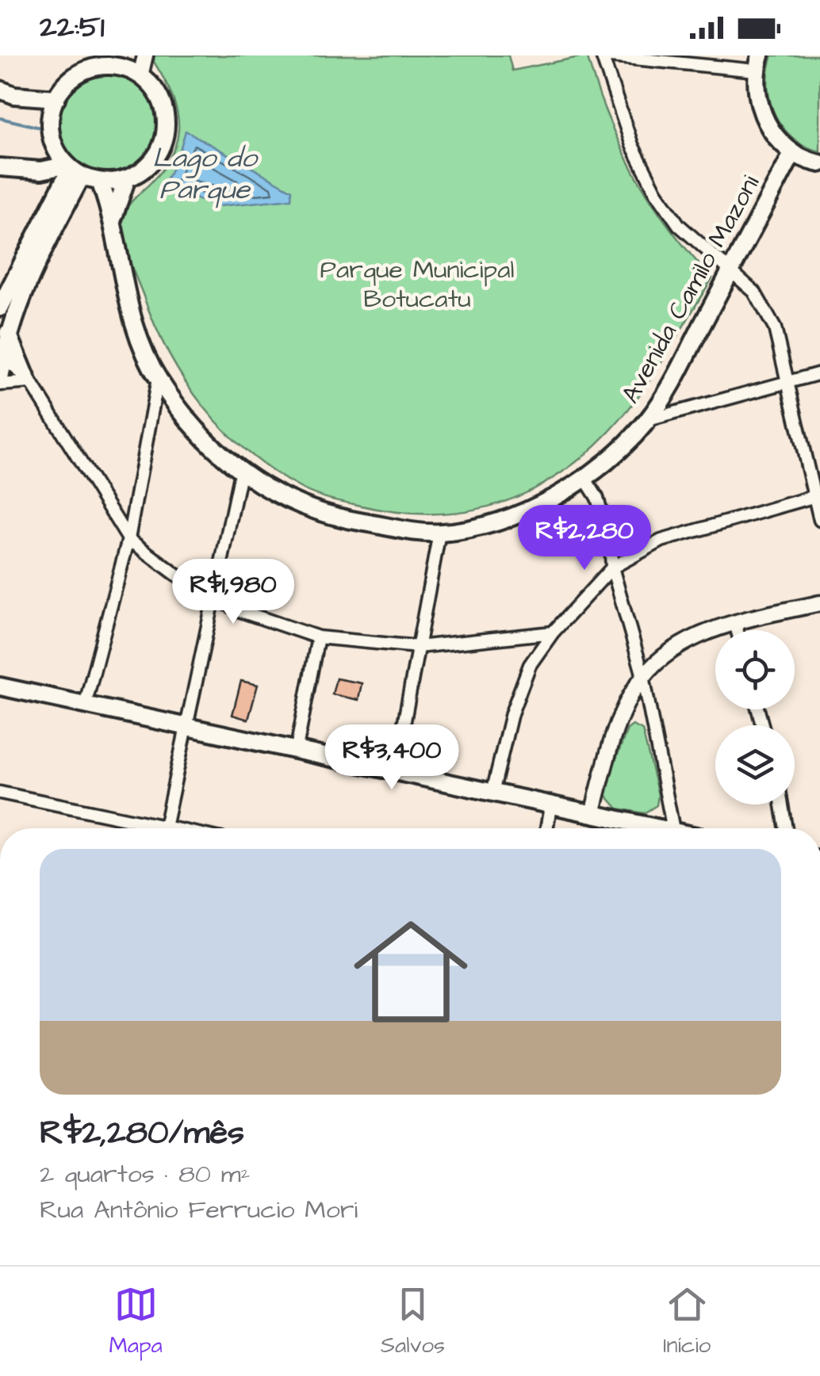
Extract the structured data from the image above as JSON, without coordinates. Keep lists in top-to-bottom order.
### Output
{
  "streets": {
    "main road": ["Avenida Camilo Mazoni"]
  },
  "water": ["Lago do Parque"],
  "parks": ["Parque Municipal Botucatu"],
  "page": {
    "status": "22:51",
    "price": ["R$2,280", "R$1,980", "R$3,400"],
    "list": [
      {
        "name": "R$2,280/mês",
        "note": "2 quartos · 80 m² · Rua Antônio Ferrucio Mori"
      }
    ],
    "tabs": ["Mapa", "Salvos", "Início"]
  }
}
